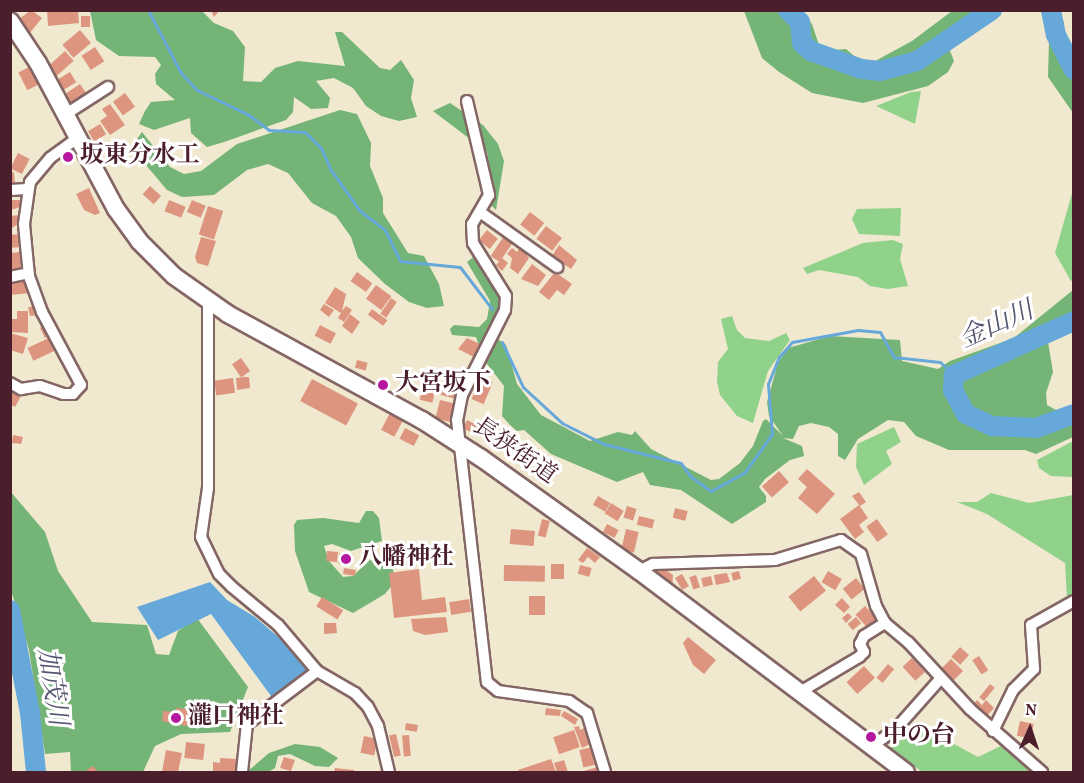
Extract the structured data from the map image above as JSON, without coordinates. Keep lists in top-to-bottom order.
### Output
{
  "streets": {
    "main road": ["長狭街道"]
  },
  "water": ["金山川", "加茂川"],
  "places": [
    "坂東分水工",
    "大宮坂下",
    "八幡神社",
    "瀧口神社",
    "中の台"
  ],
  "north": "top"
}
